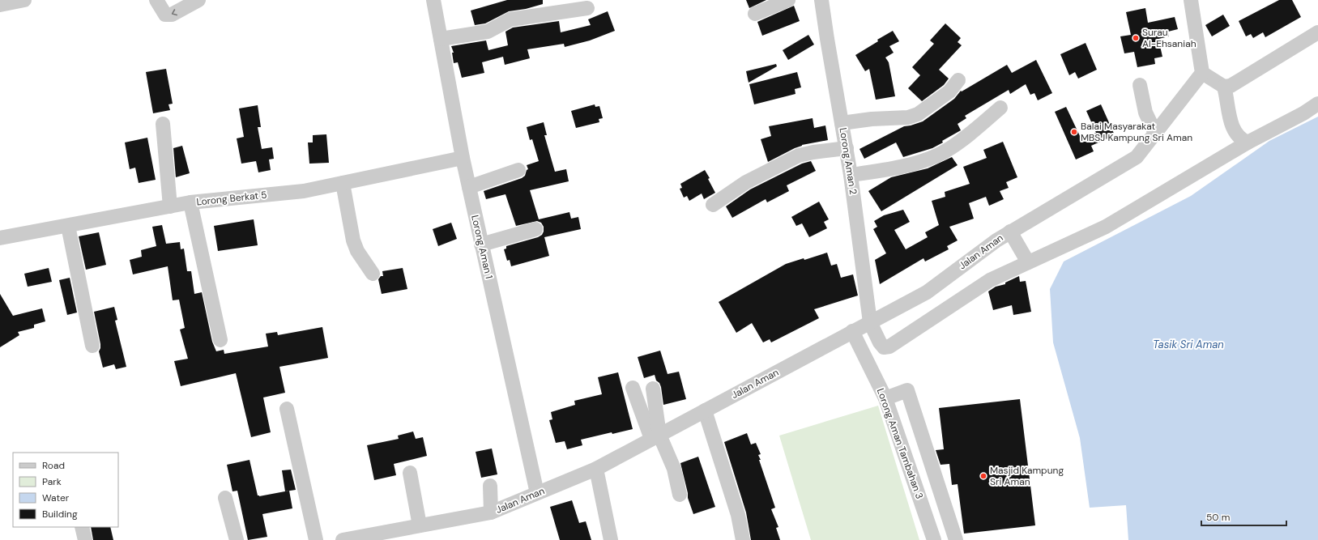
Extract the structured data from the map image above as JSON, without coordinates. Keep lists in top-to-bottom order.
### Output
{
  "streets": {
    "street": [
      "Lorong Aman 2",
      "Lorong Berkat 5",
      "Lorong Aman 1",
      "Jalan Aman",
      "Lorong Aman Tambahan 3"
    ]
  },
  "crossings": [
    ["Lorong Aman 2", "Jalan Aman"],
    ["Lorong Berkat 5", "Lorong Aman 1"],
    ["Lorong Aman 1", "Jalan Aman"],
    ["Jalan Aman", "Lorong Aman Tambahan 3"]
  ],
  "water": ["Tasik Sri Aman"],
  "places": ["Surau Al-Ehsaniah", "Balai Masyarakat MBSJ Kampung Sri Aman", "Masjid Kampung Sri Aman"],
  "legend": [
    "Road",
    "Park",
    "Water",
    "Building"
  ],
  "scale_bar": "50 m"
}
